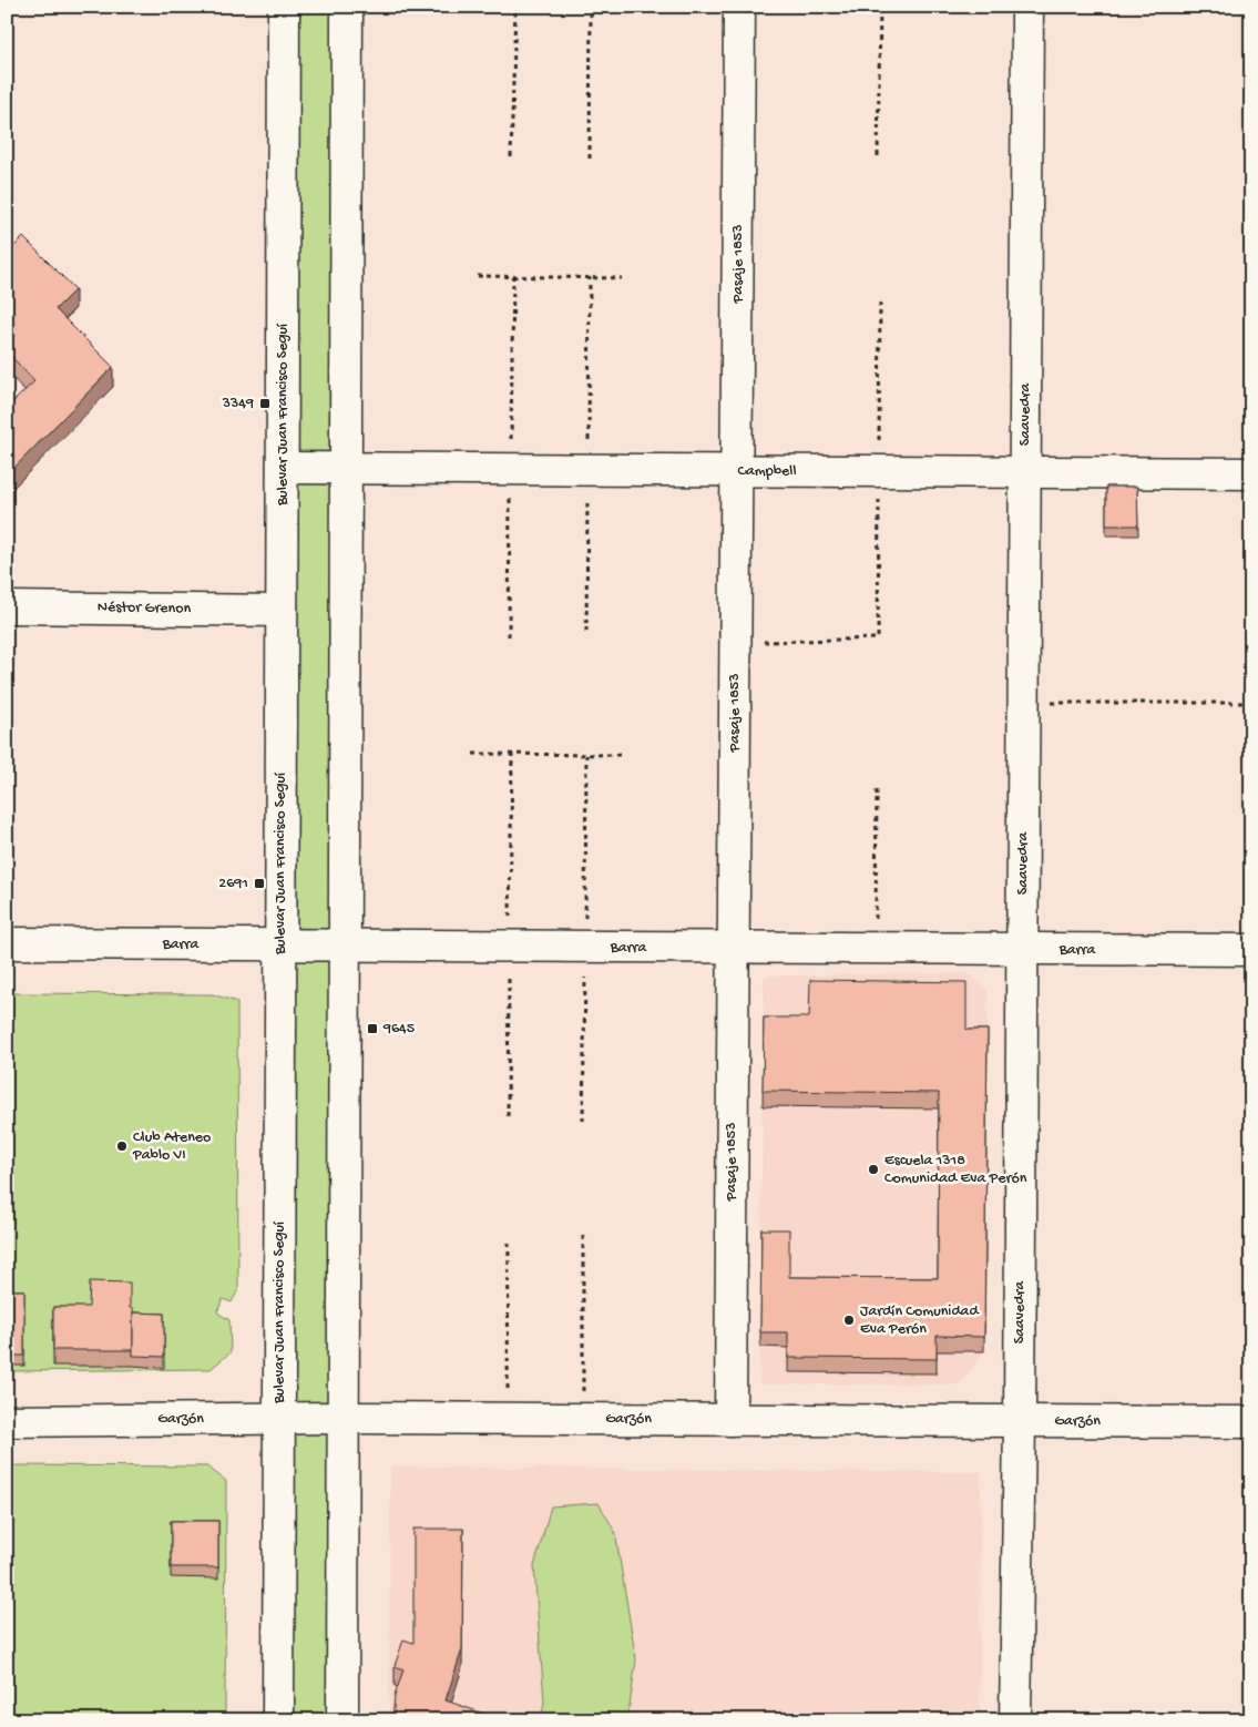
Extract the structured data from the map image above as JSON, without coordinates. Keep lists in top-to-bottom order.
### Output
{
  "streets": {
    "street": [
      "Pasaje 1853",
      "Bulevar Juan Francisco Seguí",
      "Saavedra",
      "Campbell",
      "Néstor Grenon",
      "Barra",
      "Garzón"
    ]
  },
  "crossings": [
    ["Pasaje 1853", "Campbell"],
    ["Pasaje 1853", "Barra"],
    ["Pasaje 1853", "Garzón"],
    ["Bulevar Juan Francisco Seguí", "Campbell"],
    ["Bulevar Juan Francisco Seguí", "Néstor Grenon"],
    ["Bulevar Juan Francisco Seguí", "Barra"],
    ["Bulevar Juan Francisco Seguí", "Garzón"],
    ["Saavedra", "Campbell"],
    ["Saavedra", "Barra"],
    ["Saavedra", "Garzón"]
  ],
  "places": {
    "transit": ["3349", "2691", "9645"],
    "other": ["Club Ateneo Pablo VI", "Escuela 1318 Comunidad Eva Perón", "Jardín Comunidad Eva Perón"]
  }
}
